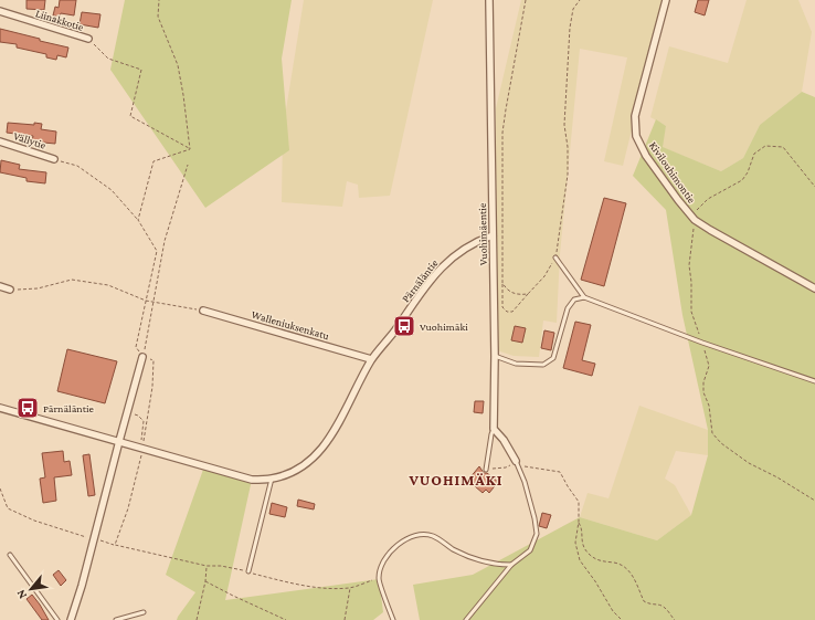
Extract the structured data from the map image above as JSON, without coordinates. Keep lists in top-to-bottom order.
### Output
{
  "streets": {
    "street": [
      "Liinakkotie",
      "Vällytie",
      "Kivilouhimontie",
      "Vuohimäentie",
      "Pärnäläntie",
      "Walleniuksenkatu"
    ]
  },
  "crossings": [
    ["Vuohimäentie", "Pärnäläntie"],
    ["Pärnäläntie", "Walleniuksenkatu"]
  ],
  "districts": ["VUOHIMÄKI"],
  "places": {
    "bus stop": ["Vuohimäki", "Pärnäläntie"]
  },
  "north": "bottom left"
}
